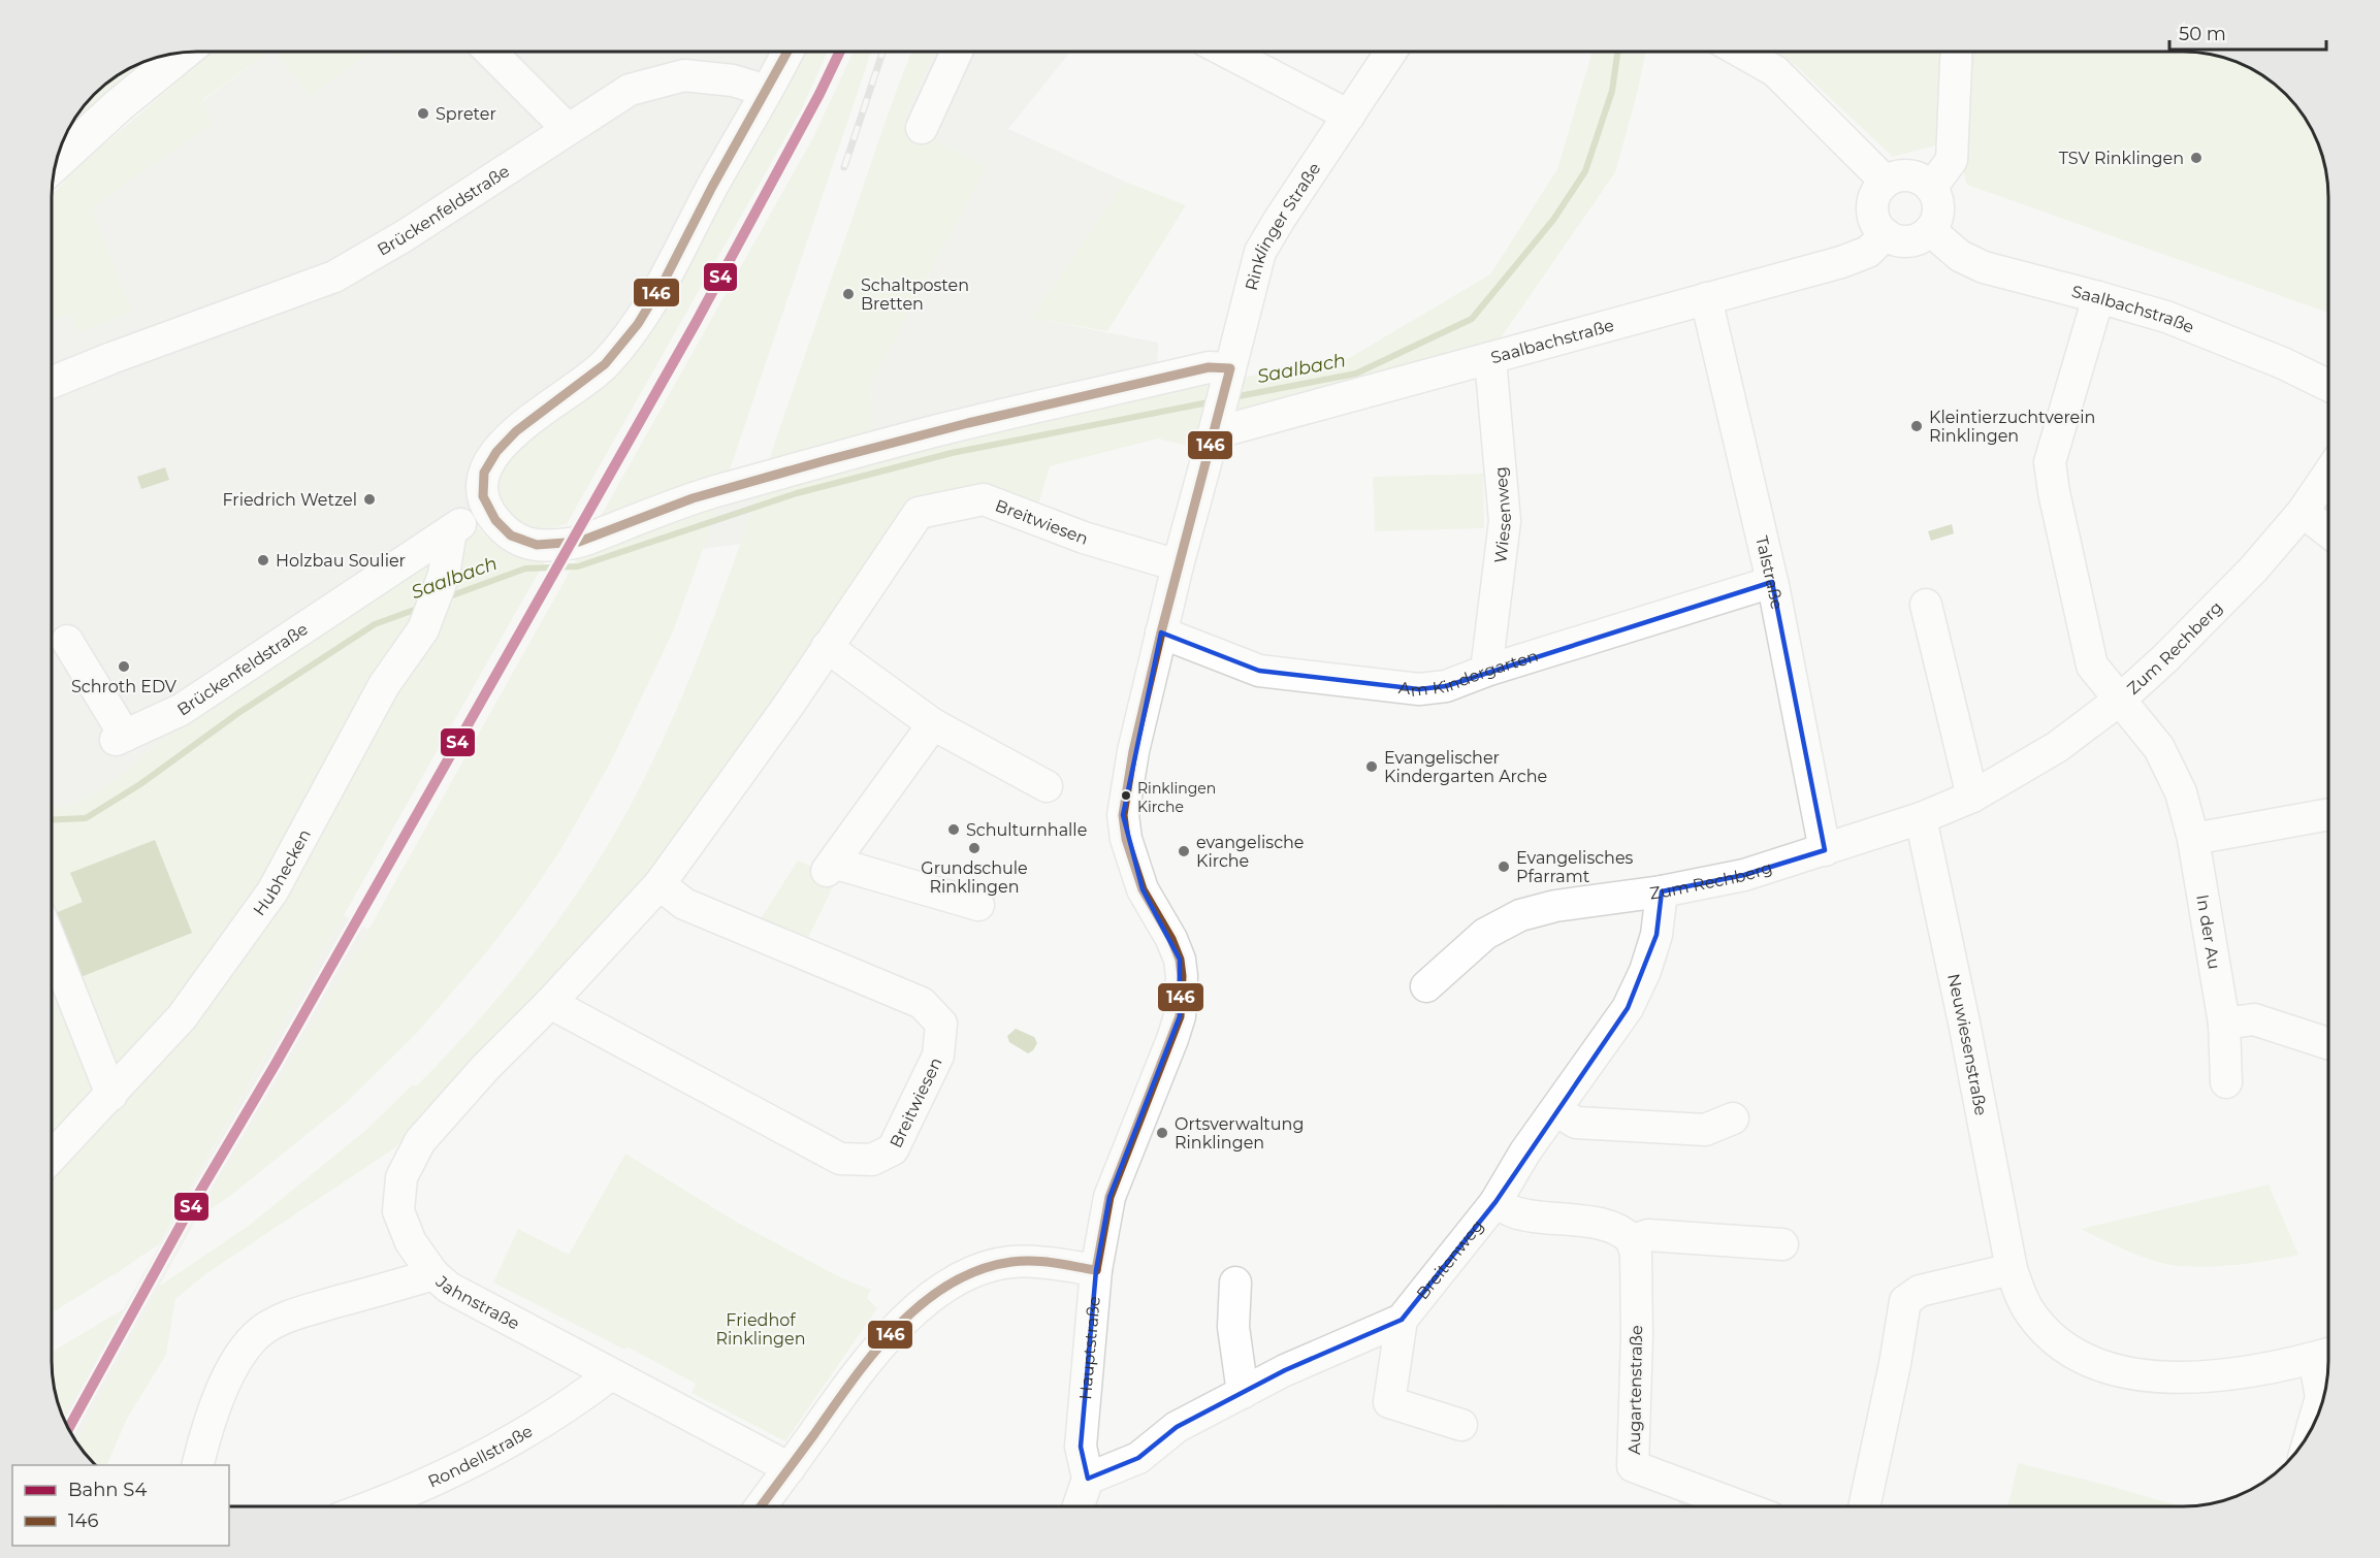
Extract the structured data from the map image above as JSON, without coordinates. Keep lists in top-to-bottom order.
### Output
{
  "streets": {
    "street": [
      "Brückenfeldstraße",
      "Rinklinger Straße",
      "Saalbachstraße",
      "Wiesenweg",
      "Breitwiesen",
      "Talstraße",
      "Zum Rechberg",
      "Am Kindergarten",
      "Hubhecken",
      "In der Au",
      "Neuwiesenstraße",
      "Breitenweg",
      "Jahnstraße",
      "Hauptstraße",
      "Augartenstraße",
      "Rondellstraße"
    ]
  },
  "crossings": [
    ["Brückenfeldstraße", "Hubhecken"],
    ["Rinklinger Straße", "Saalbachstraße"],
    ["Rinklinger Straße", "Hauptstraße"],
    ["Saalbachstraße", "Wiesenweg"],
    ["Saalbachstraße", "Talstraße"],
    ["Saalbachstraße", "In der Au"],
    ["Saalbachstraße", "Hauptstraße"],
    ["Wiesenweg", "Am Kindergarten"],
    ["Breitwiesen", "Jahnstraße"],
    ["Breitwiesen", "Hauptstraße"],
    ["Talstraße", "Zum Rechberg"],
    ["Talstraße", "Am Kindergarten"],
    ["Zum Rechberg", "In der Au"],
    ["Zum Rechberg", "Neuwiesenstraße"],
    ["Zum Rechberg", "Breitenweg"],
    ["Am Kindergarten", "Hauptstraße"],
    ["Breitenweg", "Hauptstraße"],
    ["Jahnstraße", "Rondellstraße"]
  ],
  "water": ["Saalbach"],
  "parks": ["Friedhof Rinklingen"],
  "places": [
    "Spreter",
    "TSV Rinklingen",
    "Schaltposten Bretten",
    "Kleintierzuchtverein Rinklingen",
    "Friedrich Wetzel",
    "Holzbau Soulier",
    "Schroth EDV",
    "Evangelischer Kindergarten Arche",
    "Rinklingen Kirche",
    "Schulturnhalle",
    "Grundschule Rinklingen",
    "evangelische Kirche",
    "Evangelisches Pfarramt",
    "Ortsverwaltung Rinklingen"
  ],
  "lines": ["rail line S4", "transit line 146"],
  "legend": ["Bahn S4", "146"],
  "scale_bar": "50 m"
}
